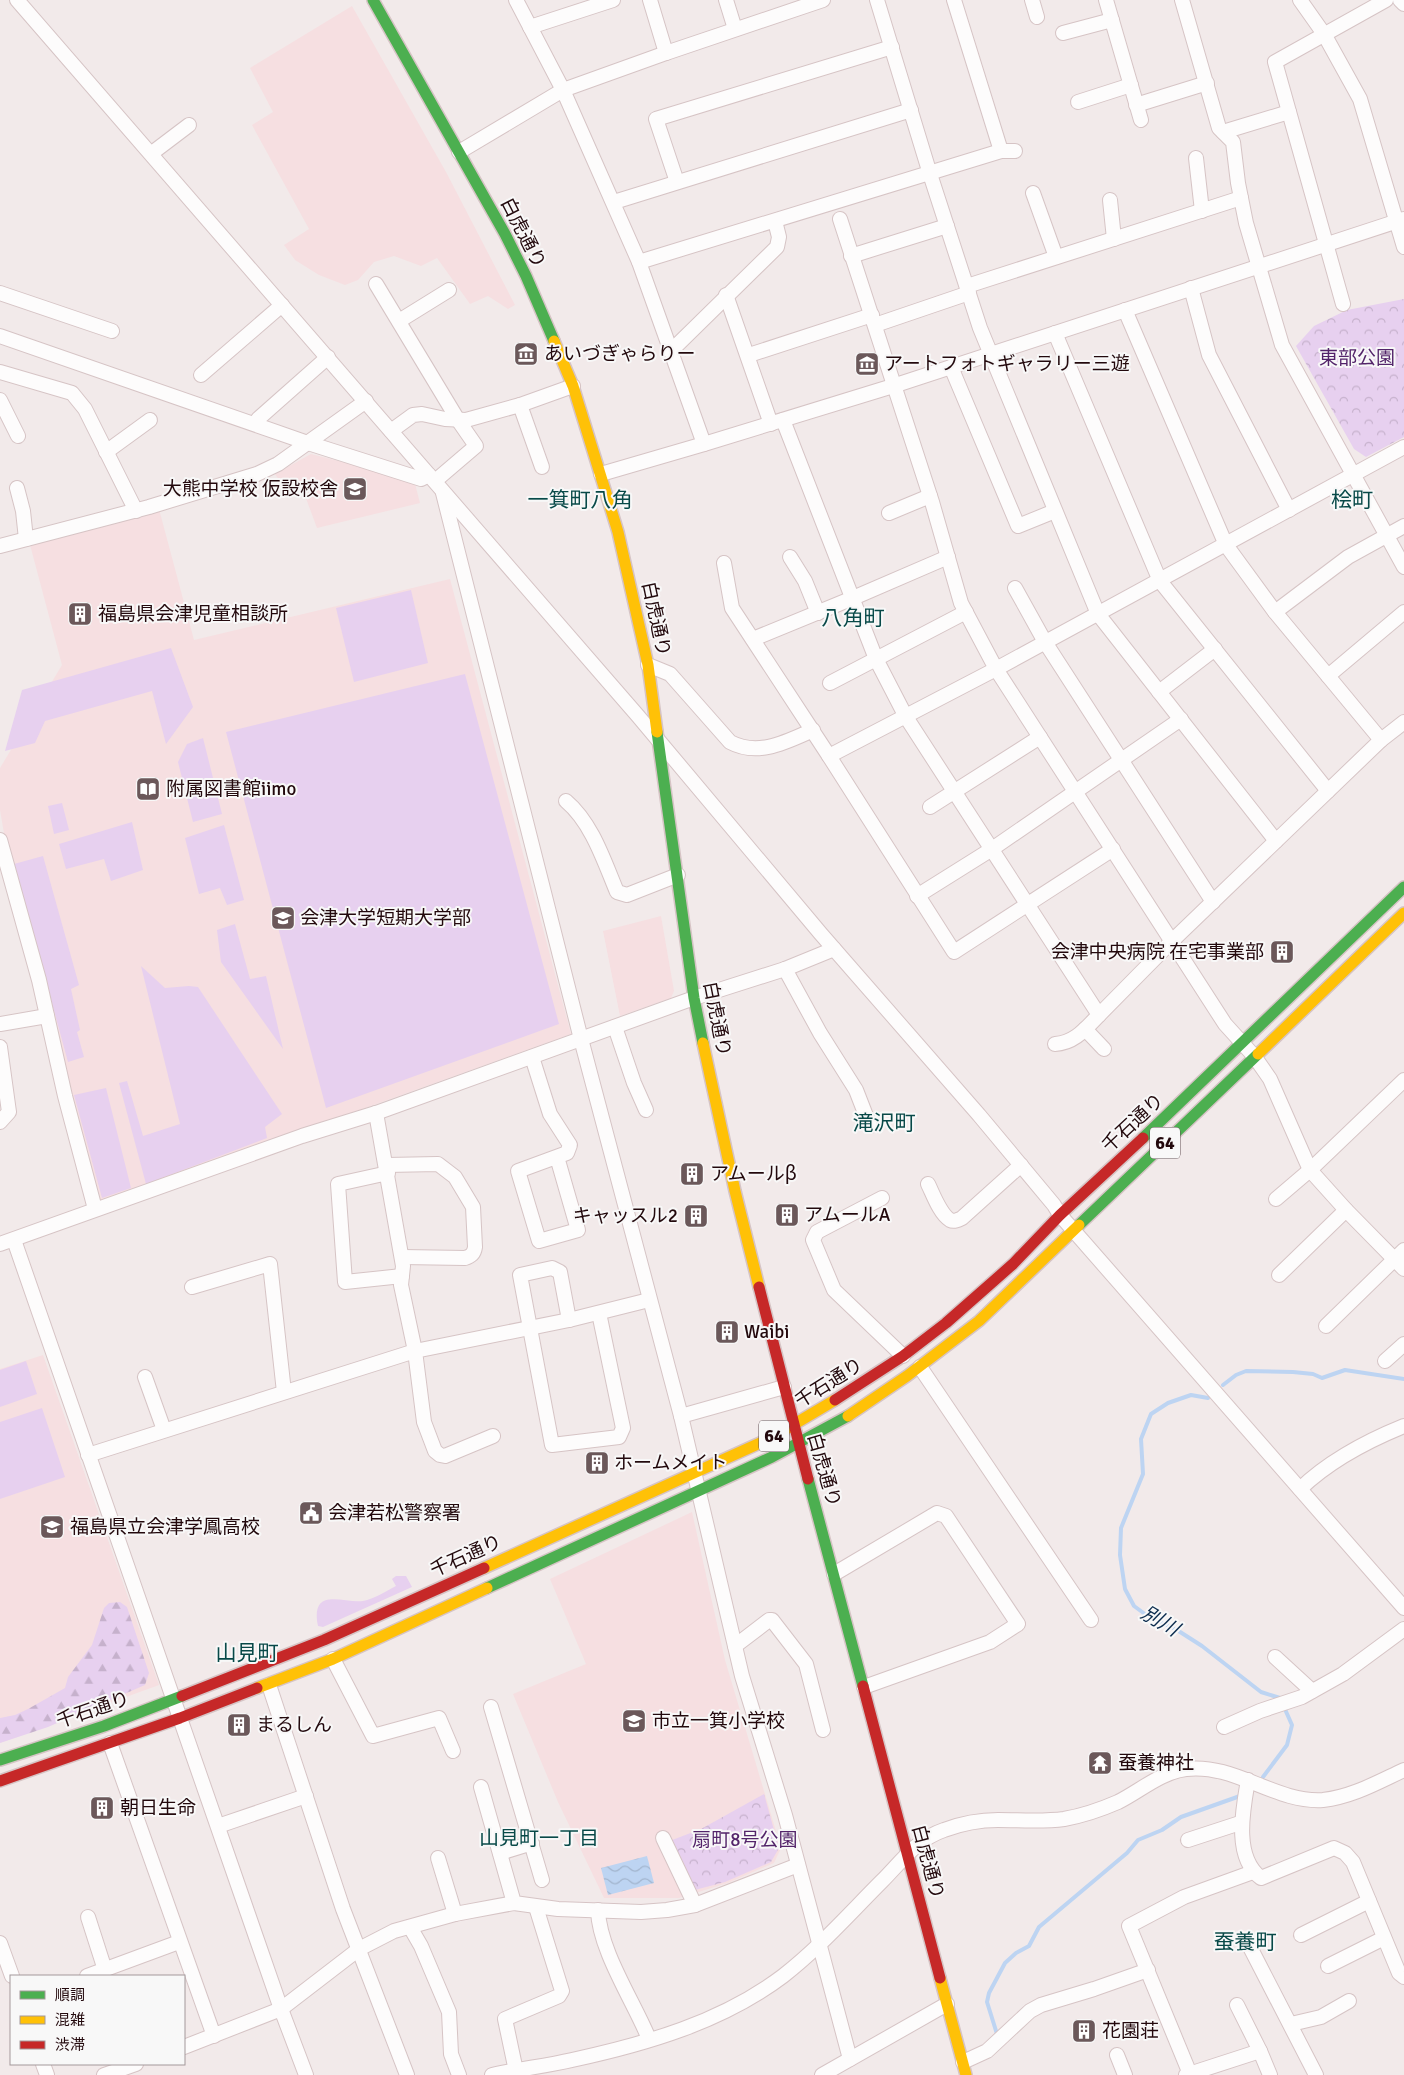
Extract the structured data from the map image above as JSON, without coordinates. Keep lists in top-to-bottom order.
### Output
{
  "streets": {
    "main road": ["白虎通り", "千石通り", "64"]
  },
  "crossings": [
    ["白虎通り", "千石通り"]
  ],
  "districts": [
    "一箕町八角",
    "桧町",
    "八角町",
    "滝沢町",
    "山見町",
    "山見町一丁目",
    "蚕養町"
  ],
  "water": ["別川"],
  "parks": ["東部公園", "扇町8号公園"],
  "places": {
    "museum": ["あいづぎゃらりー", "アートフォトギャラリー三遊"],
    "school or university": [
      "大熊中学校 仮設校舎",
      "会津大学短期大学部",
      "福島県立会津学鳳高校",
      "市立一箕小学校"
    ],
    "building": [
      "福島県会津児童相談所",
      "会津中央病院 在宅事業部",
      "アムールβ",
      "アムールA",
      "キャッスル2",
      "Waibi",
      "ホームメイト",
      "まるしん",
      "朝日生命",
      "花園荘"
    ],
    "library": ["附属図書館iimo"],
    "public building": ["会津若松警察署"],
    "temple": ["蚕養神社"]
  },
  "legend": ["順調", "混雑", "渋滞"]
}
